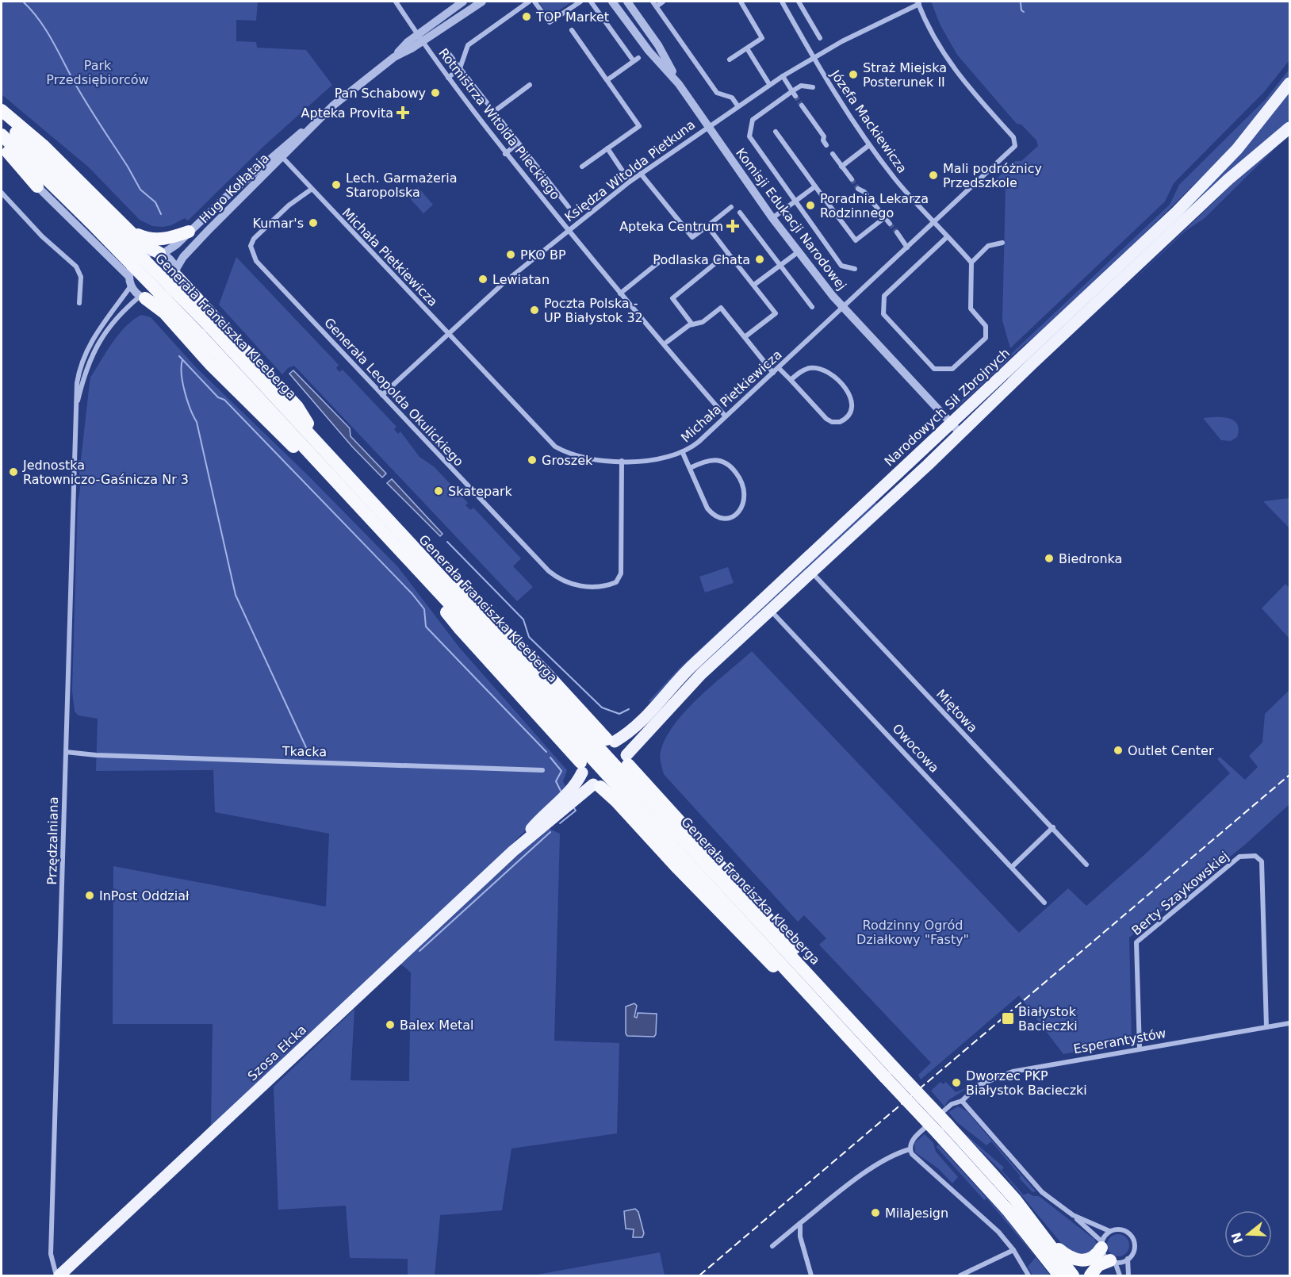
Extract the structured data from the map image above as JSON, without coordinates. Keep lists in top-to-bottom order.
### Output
{
  "streets": {
    "highway": ["Generała Franciszka Kleeberga"],
    "main road": ["Narodowych Sił Zbrojnych", "Szosa Ełcka"],
    "street": [
      "Józefa Mackiewicza",
      "Rotmistrza Witolda Pileckiego",
      "Księdza Witolda Pietkuna",
      "Hugo Kołłątaja",
      "Komisji Edukacji Narodowej",
      "Michała Pietkiewicza",
      "Generała Leopolda Okulickiego",
      "Miętowa",
      "Owocowa",
      "Tkacka",
      "Przędzalniana",
      "Berty Szaykowskiej",
      "Esperantystów"
    ]
  },
  "crossings": [
    ["Józefa Mackiewicza", "Księdza Witolda Pietkuna"],
    ["Józefa Mackiewicza", "Michała Pietkiewicza"],
    ["Rotmistrza Witolda Pileckiego", "Księdza Witolda Pietkuna"],
    ["Rotmistrza Witolda Pileckiego", "Hugo Kołłątaja"],
    ["Rotmistrza Witolda Pileckiego", "Michała Pietkiewicza"],
    ["Księdza Witolda Pietkuna", "Komisji Edukacji Narodowej"],
    ["Księdza Witolda Pietkuna", "Michała Pietkiewicza"],
    ["Księdza Witolda Pietkuna", "Generała Leopolda Okulickiego"],
    ["Hugo Kołłątaja", "Michała Pietkiewicza"],
    ["Hugo Kołłątaja", "Przędzalniana"],
    ["Komisji Edukacji Narodowej", "Michała Pietkiewicza"],
    ["Komisji Edukacji Narodowej", "Narodowych Sił Zbrojnych"],
    ["Michała Pietkiewicza", "Generała Leopolda Okulickiego"],
    ["Narodowych Sił Zbrojnych", "Miętowa"],
    ["Narodowych Sił Zbrojnych", "Owocowa"],
    ["Narodowych Sił Zbrojnych", "Szosa Ełcka"],
    ["Tkacka", "Przędzalniana"],
    ["Przędzalniana", "Szosa Ełcka"],
    ["Berty Szaykowskiej", "Esperantystów"]
  ],
  "parks": ["Park Przedsiębiorców", "Rodzinny Ogród Działkowy \"Fasty\""],
  "places": {
    "other": [
      "TOP Market",
      "Straż Miejska Posterunek II",
      "Pan Schabowy",
      "Mali podróżnicy Przedszkole",
      "Lech. Garmażeria Staropolska",
      "Poradnia Lekarza Rodzinnego",
      "Kumar's",
      "PKO BP",
      "Podlaska Chata",
      "Lewiatan",
      "Poczta Polska - UP Białystok 32",
      "Groszek",
      "Jednostka Ratowniczo-Gaśnicza Nr 3",
      "Skatepark",
      "Biedronka",
      "Outlet Center",
      "InPost Oddział",
      "Balex Metal",
      "Dworzec PKP Białystok Bacieczki",
      "MilaJesign"
    ],
    "health": ["Apteka Provita", "Apteka Centrum"],
    "transit": ["Białystok Bacieczki"]
  },
  "north": "left"
}
